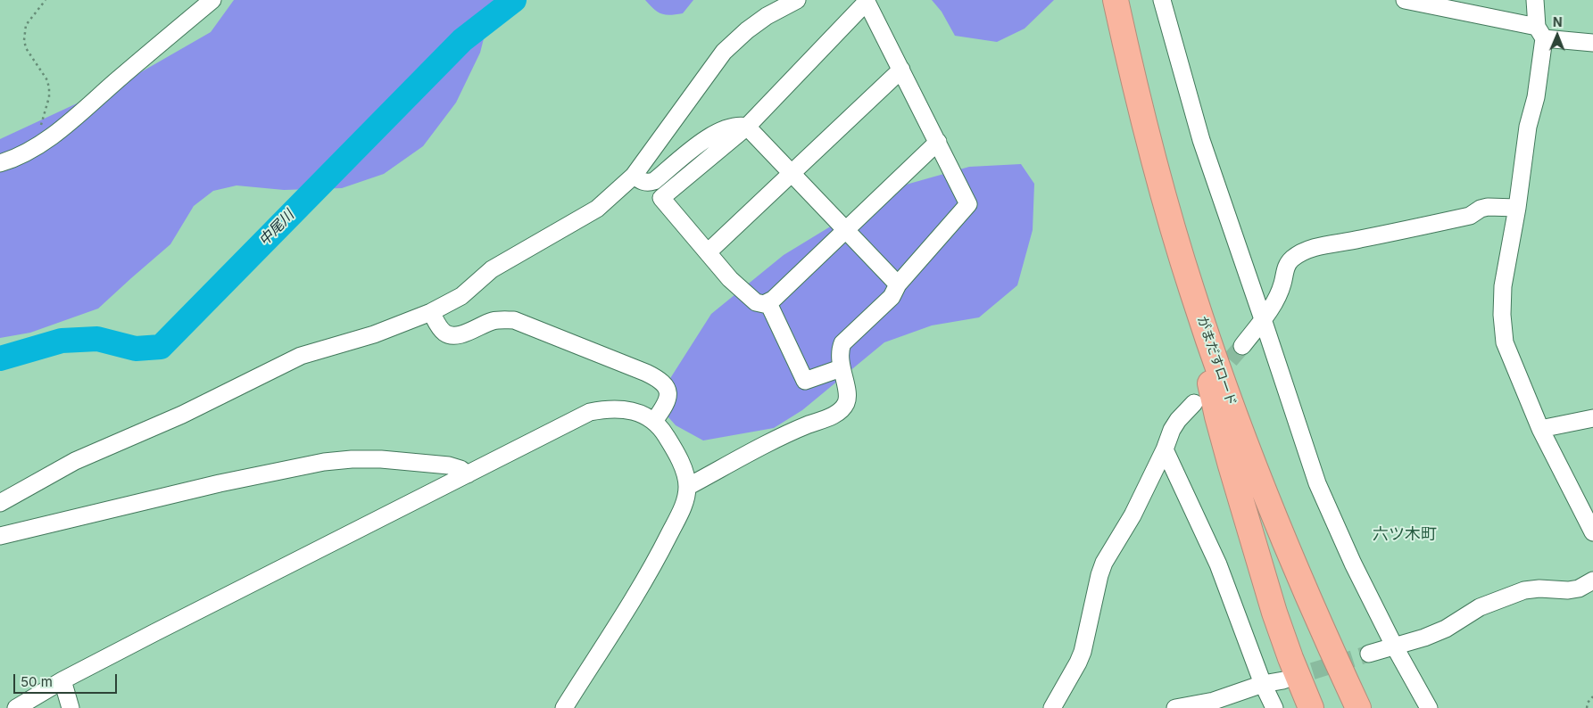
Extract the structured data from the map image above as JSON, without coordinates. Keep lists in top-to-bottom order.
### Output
{
  "streets": {
    "highway": ["がまだすロード"]
  },
  "districts": ["六ツ木町"],
  "water": ["中尾川"],
  "scale_bar": "50 m",
  "north": "top"
}
